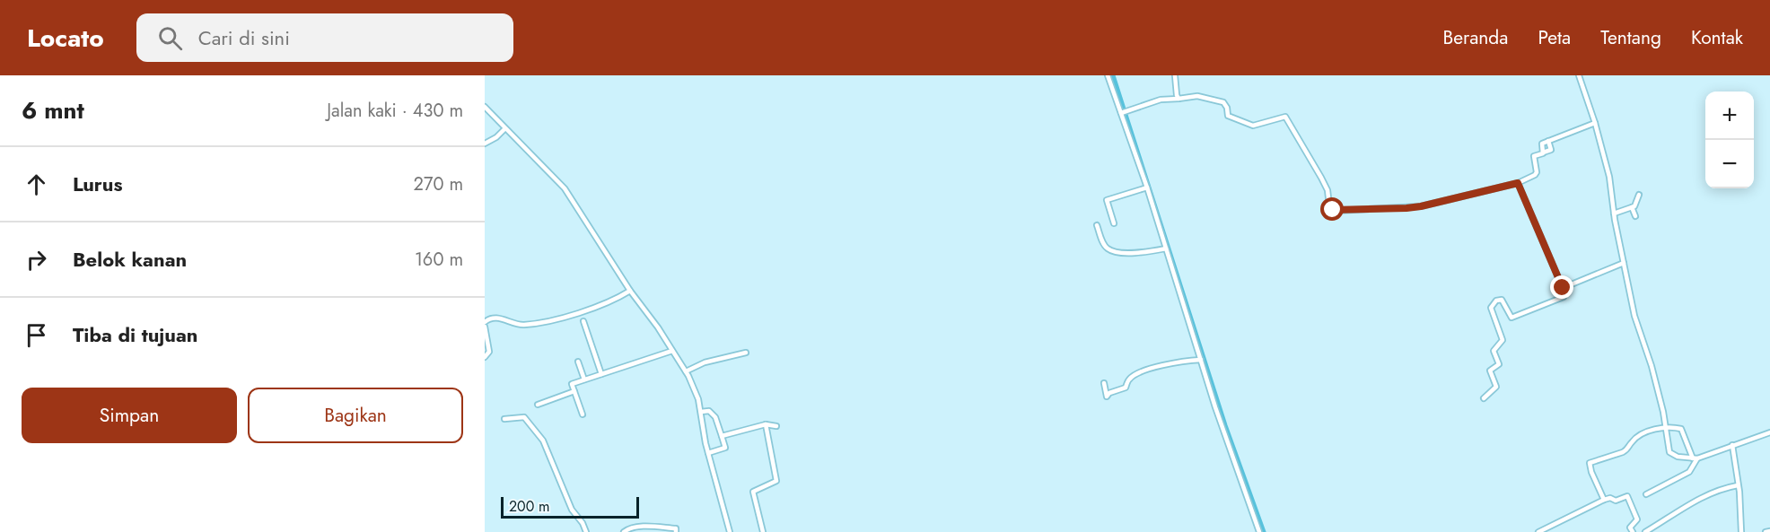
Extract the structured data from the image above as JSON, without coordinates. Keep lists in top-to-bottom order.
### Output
{
  "scale_bar": "200 m",
  "page": {
    "header": "Locato",
    "search": "Cari di sini",
    "nav": [
      "Beranda",
      "Peta",
      "Tentang",
      "Kontak"
    ],
    "heading": ["6 mnt", "Jalan kaki · 430 m"],
    "map_buttons": ["+", "−"],
    "list": [
      ["Lurus", "270 m"],
      ["Belok kanan", "160 m"],
      "Tiba di tujuan"
    ],
    "buttons": ["Simpan", "Bagikan"],
    "scale": "200 m"
  }
}
